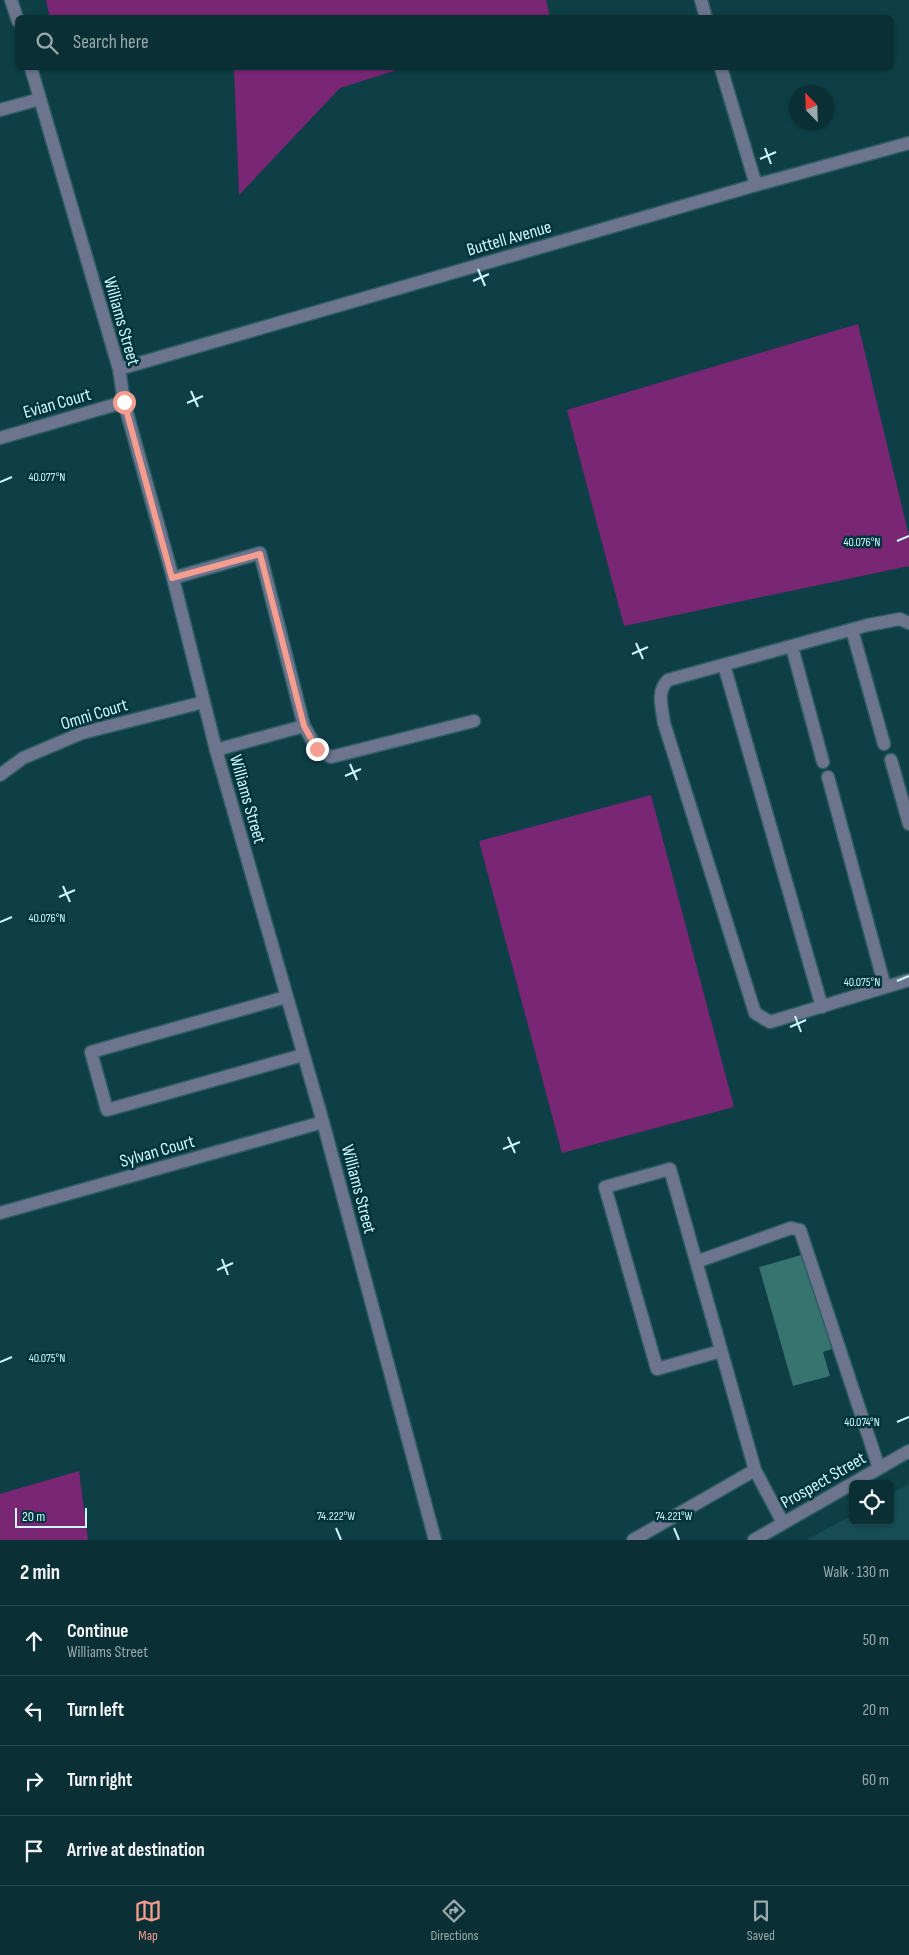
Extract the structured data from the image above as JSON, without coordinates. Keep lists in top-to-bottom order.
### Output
{
  "streets": {
    "street": [
      "Buttell Avenue",
      "Williams Street",
      "Evian Court",
      "Omni Court",
      "Sylvan Court",
      "Prospect Street"
    ]
  },
  "crossings": [
    ["Buttell Avenue", "Williams Street"],
    ["Williams Street", "Evian Court"],
    ["Williams Street", "Omni Court"],
    ["Williams Street", "Sylvan Court"]
  ],
  "scale_bar": "20 m",
  "north": "top left",
  "page": {
    "search": "Search here",
    "scale": "20 m",
    "heading": ["2 min", "Walk · 130 m"],
    "list": [
      ["Continue", "Williams Street", "50 m"],
      ["Turn left", "20 m"],
      ["Turn right", "60 m"],
      "Arrive at destination"
    ],
    "nav": ["Map", "Directions", "Saved"]
  },
  "coordinates": [
    "40.077°N",
    "40.076°N",
    "40.075°N",
    "40.074°N",
    "74.222°W",
    "74.221°W"
  ]
}
